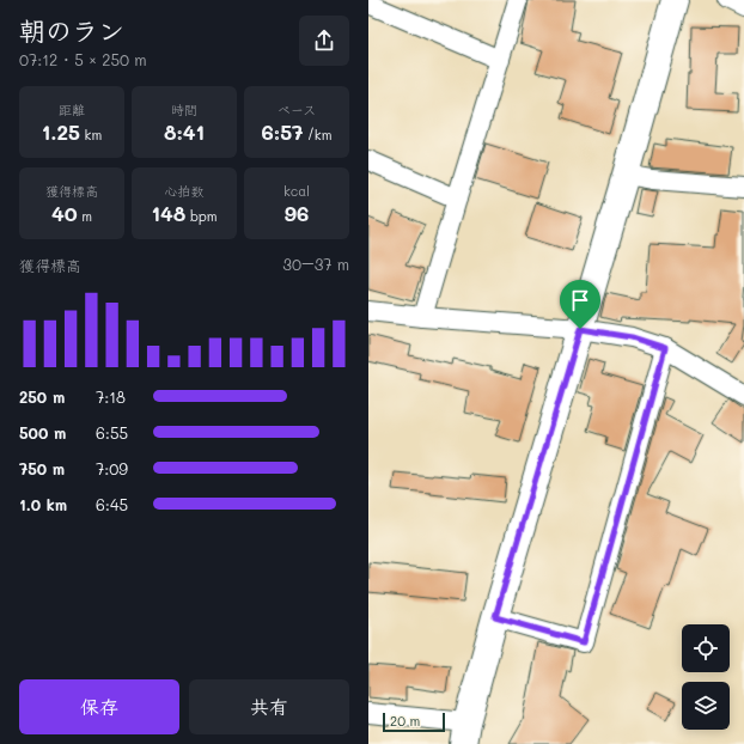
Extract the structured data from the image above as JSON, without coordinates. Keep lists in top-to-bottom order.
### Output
{
  "scale_bar": "20 m",
  "page": {
    "heading": ["朝のラン", "07:12 · 5 × 250 m"],
    "stats": [
      ["距離", "1.25 km"],
      ["時間", "8:41"],
      ["ペース", "6:57 /km"],
      ["獲得標高", "40 m"],
      ["心拍数", "148 bpm"],
      ["kcal", "96"]
    ],
    "chart": ["獲得標高", "30–37 m"],
    "list": [
      {
        "name": "250 m",
        "note": "7:18"
      },
      {
        "name": "500 m",
        "note": "6:55"
      },
      {
        "name": "750 m",
        "note": "7:09"
      },
      {
        "name": "1.0 km",
        "note": "6:45"
      }
    ],
    "buttons": ["保存", "共有"],
    "scale": "20 m"
  }
}
